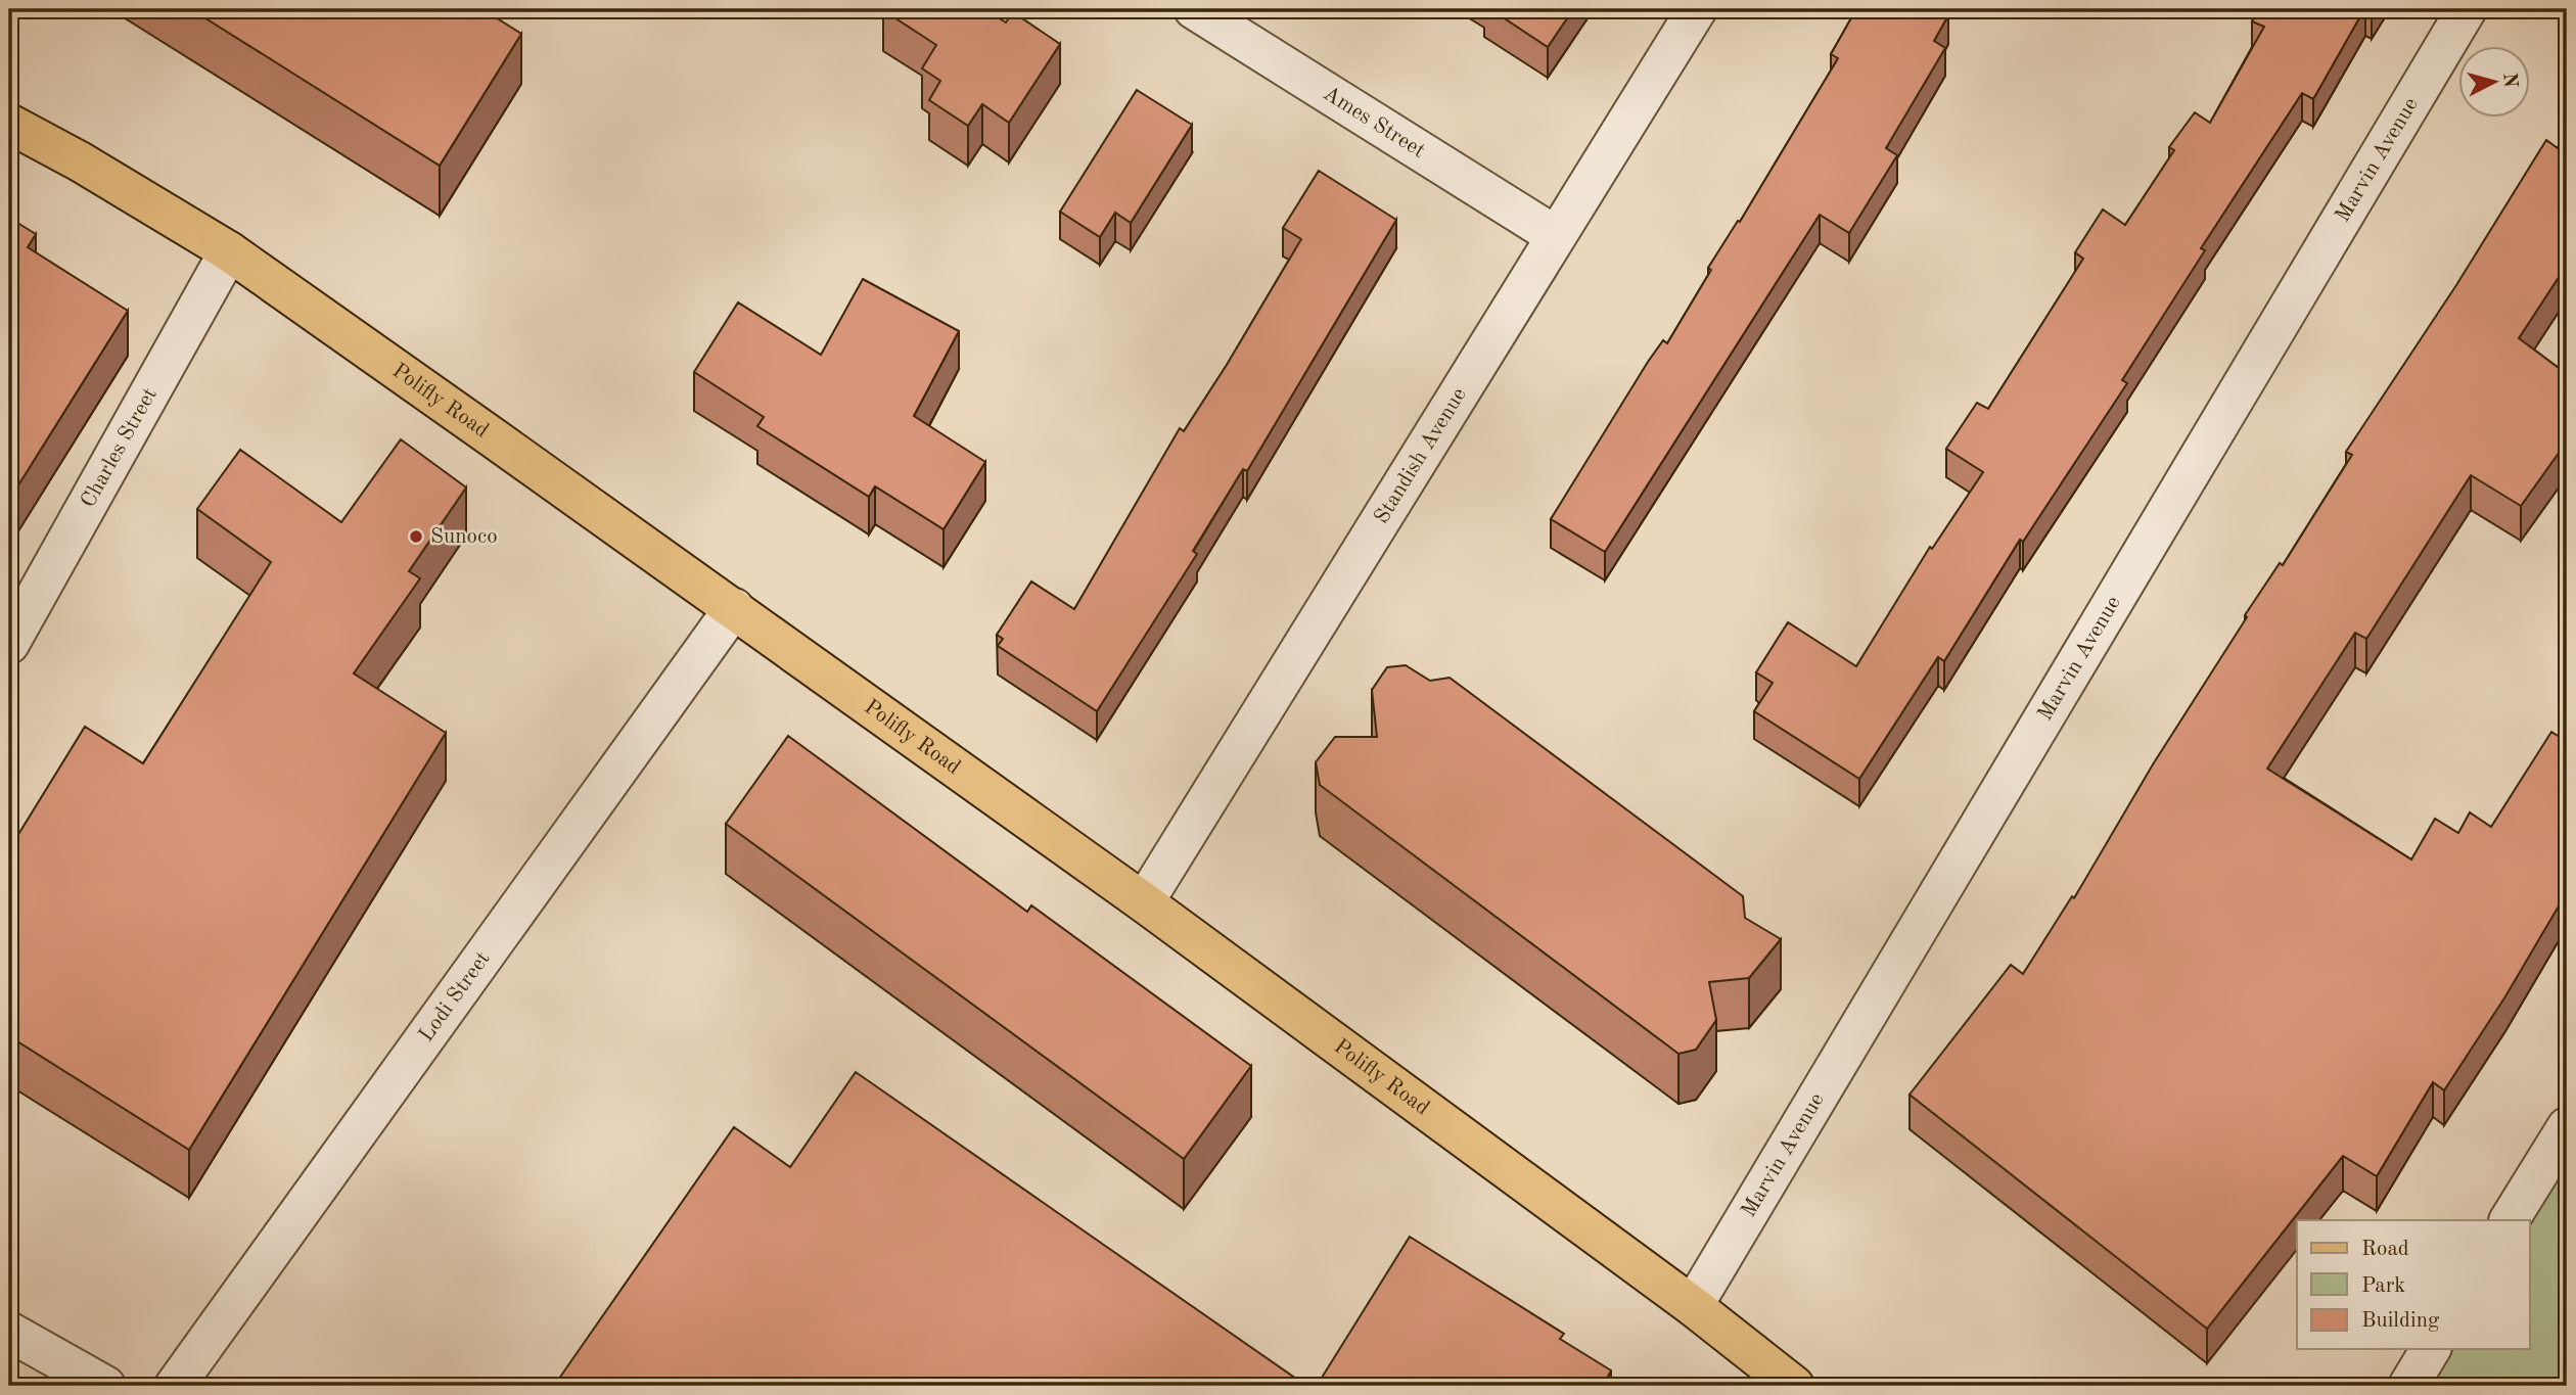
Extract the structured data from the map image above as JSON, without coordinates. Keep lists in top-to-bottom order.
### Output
{
  "streets": {
    "main road": ["Polifly Road"],
    "street": [
      "Ames Street",
      "Marvin Avenue",
      "Charles Street",
      "Standish Avenue",
      "Lodi Street"
    ]
  },
  "crossings": [
    ["Ames Street", "Standish Avenue"],
    ["Marvin Avenue", "Polifly Road"],
    ["Polifly Road", "Charles Street"],
    ["Polifly Road", "Standish Avenue"],
    ["Polifly Road", "Lodi Street"]
  ],
  "places": ["Sunoco"],
  "legend": ["Road", "Park", "Building"],
  "north": "right"
}
